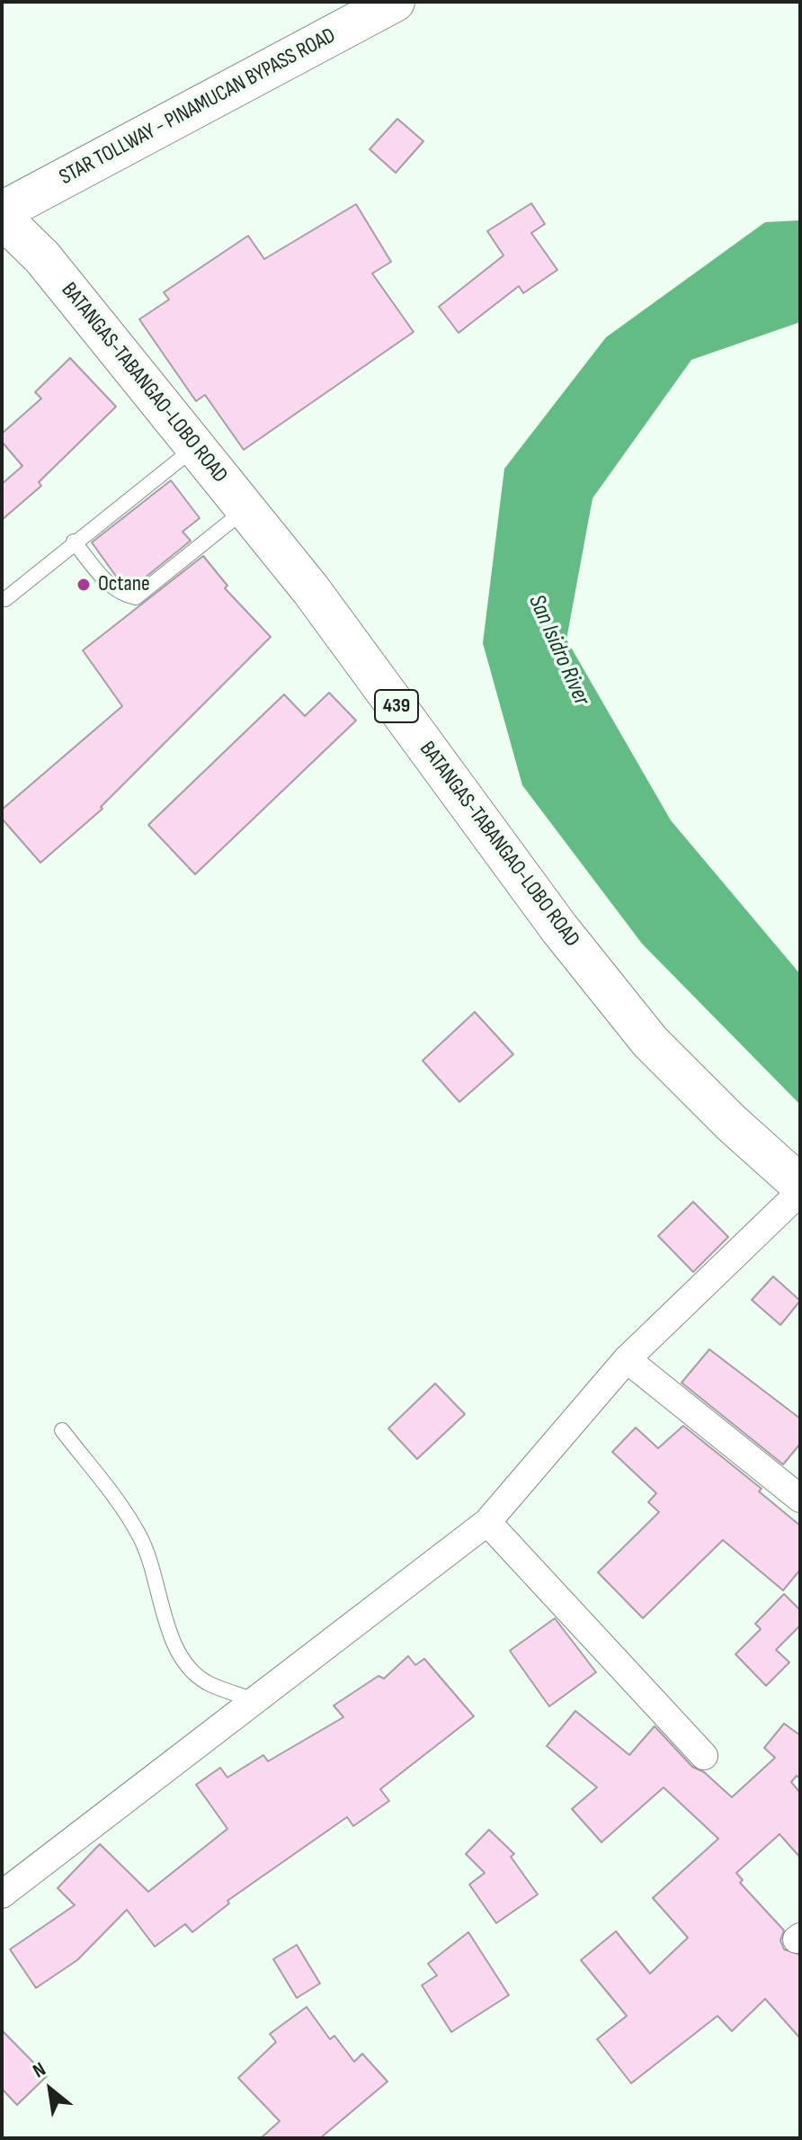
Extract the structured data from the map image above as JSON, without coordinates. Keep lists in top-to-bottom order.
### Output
{
  "streets": {
    "main road": ["STAR TOLLWAY - PINAMUCAN BYPASS ROAD", "BATANGAS-TABANGAO-LOBO ROAD", "439"]
  },
  "water": ["San Isidro River"],
  "places": ["Octane"],
  "north": "top left"
}
